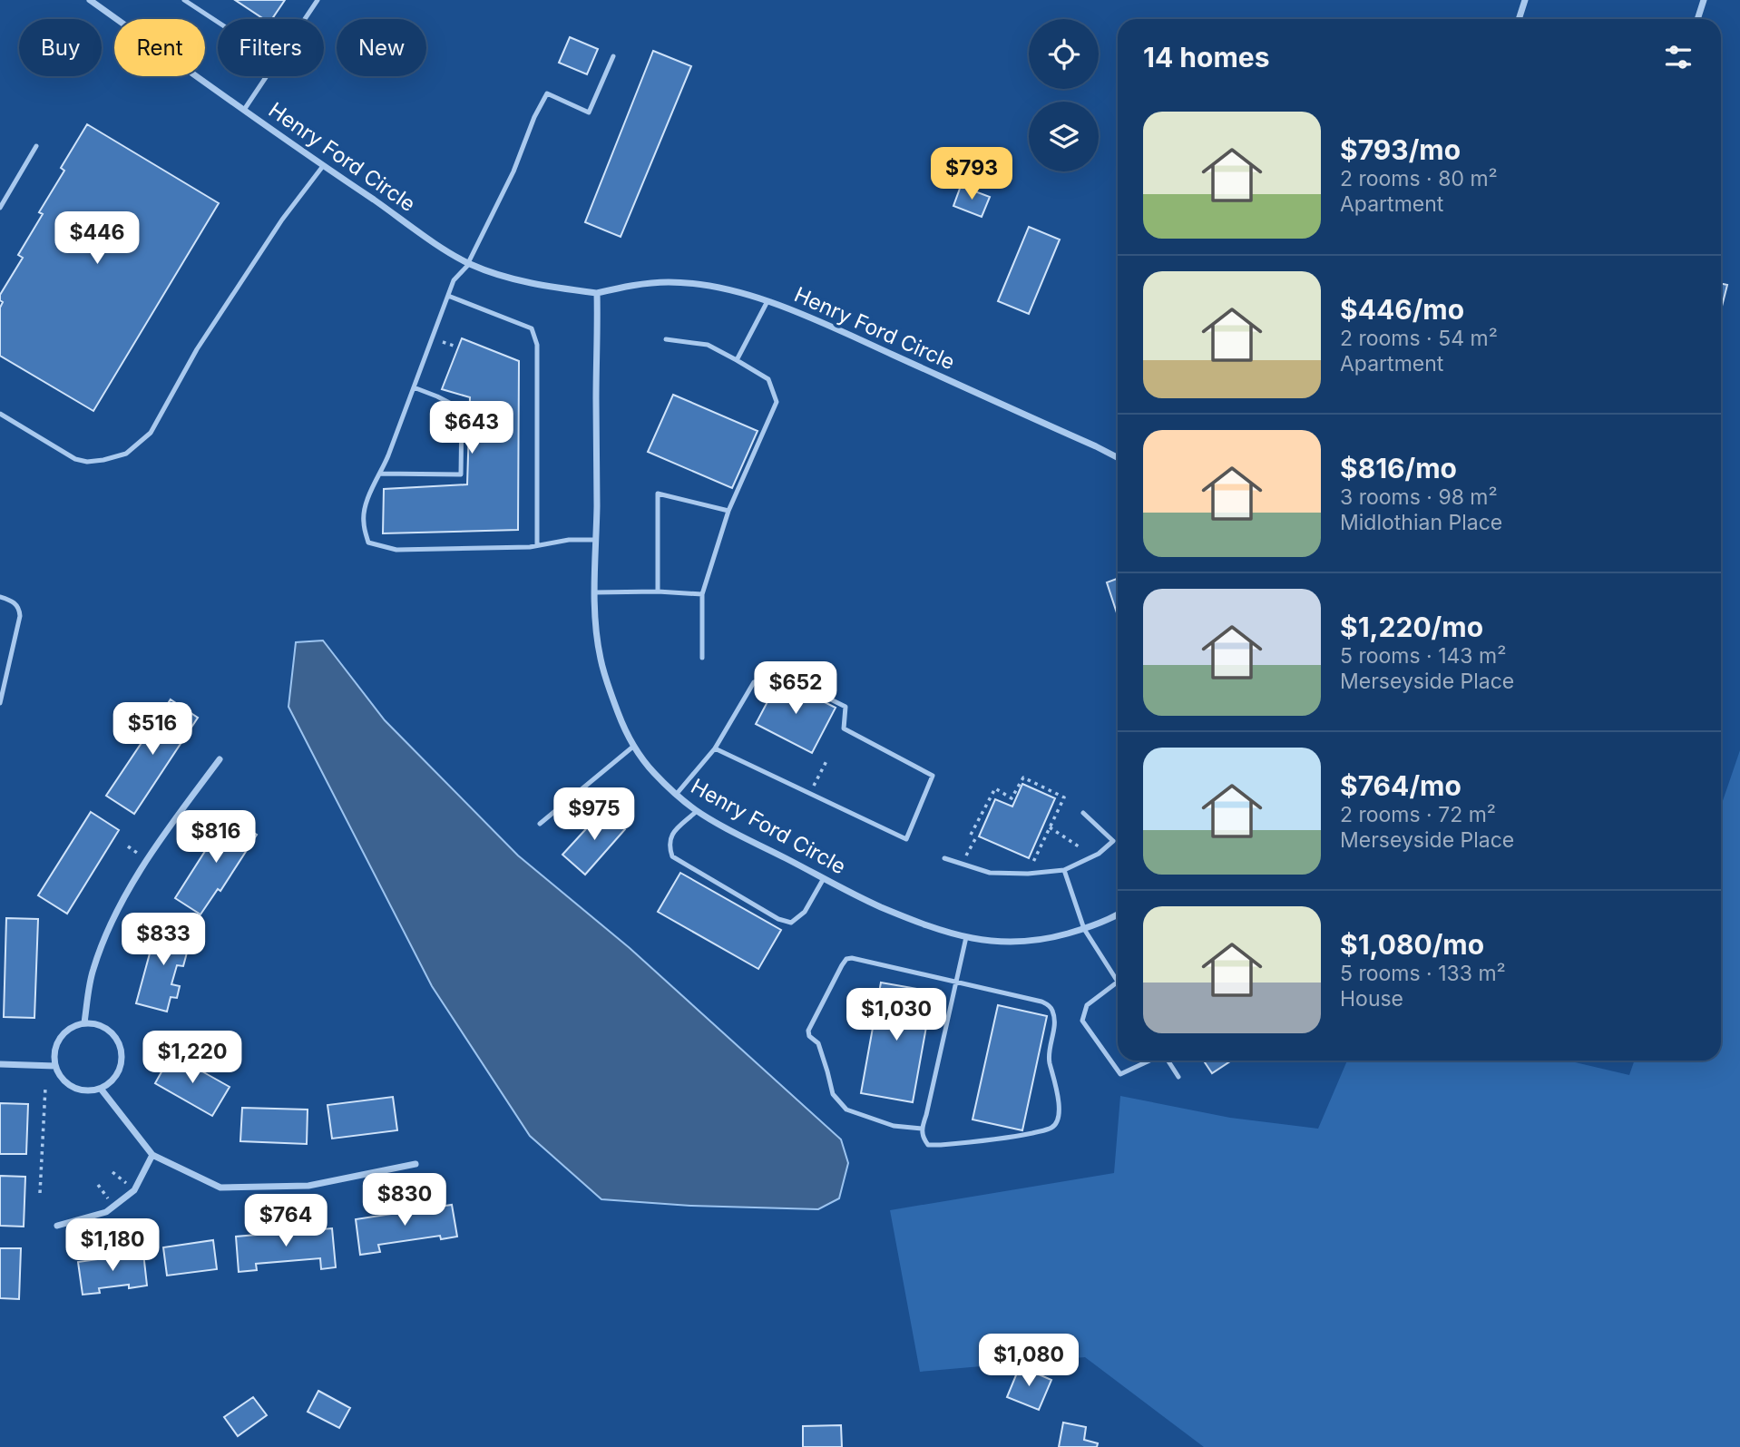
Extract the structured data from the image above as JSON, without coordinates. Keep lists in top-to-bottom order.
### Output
{
  "streets": {
    "street": ["Henry Ford Circle"]
  },
  "page": {
    "chip": [
      "Buy",
      "Rent",
      "Filters",
      "New"
    ],
    "heading": "14 homes",
    "list": [
      {
        "name": "$793/mo",
        "note": "2 rooms · 80 m² · Apartment"
      },
      {
        "name": "$446/mo",
        "note": "2 rooms · 54 m² · Apartment"
      },
      {
        "name": "$816/mo",
        "note": "3 rooms · 98 m² · Midlothian Place"
      },
      {
        "name": "$1,220/mo",
        "note": "5 rooms · 143 m² · Merseyside Place"
      },
      {
        "name": "$764/mo",
        "note": "2 rooms · 72 m² · Merseyside Place"
      },
      {
        "name": "$1,080/mo",
        "note": "5 rooms · 133 m² · House"
      }
    ],
    "price": [
      "$793",
      "$446",
      "$643",
      "$652",
      "$516",
      "$975",
      "$816",
      "$833",
      "$1,030",
      "$1,220",
      "$830",
      "$764",
      "$1,180",
      "$1,080"
    ]
  }
}
